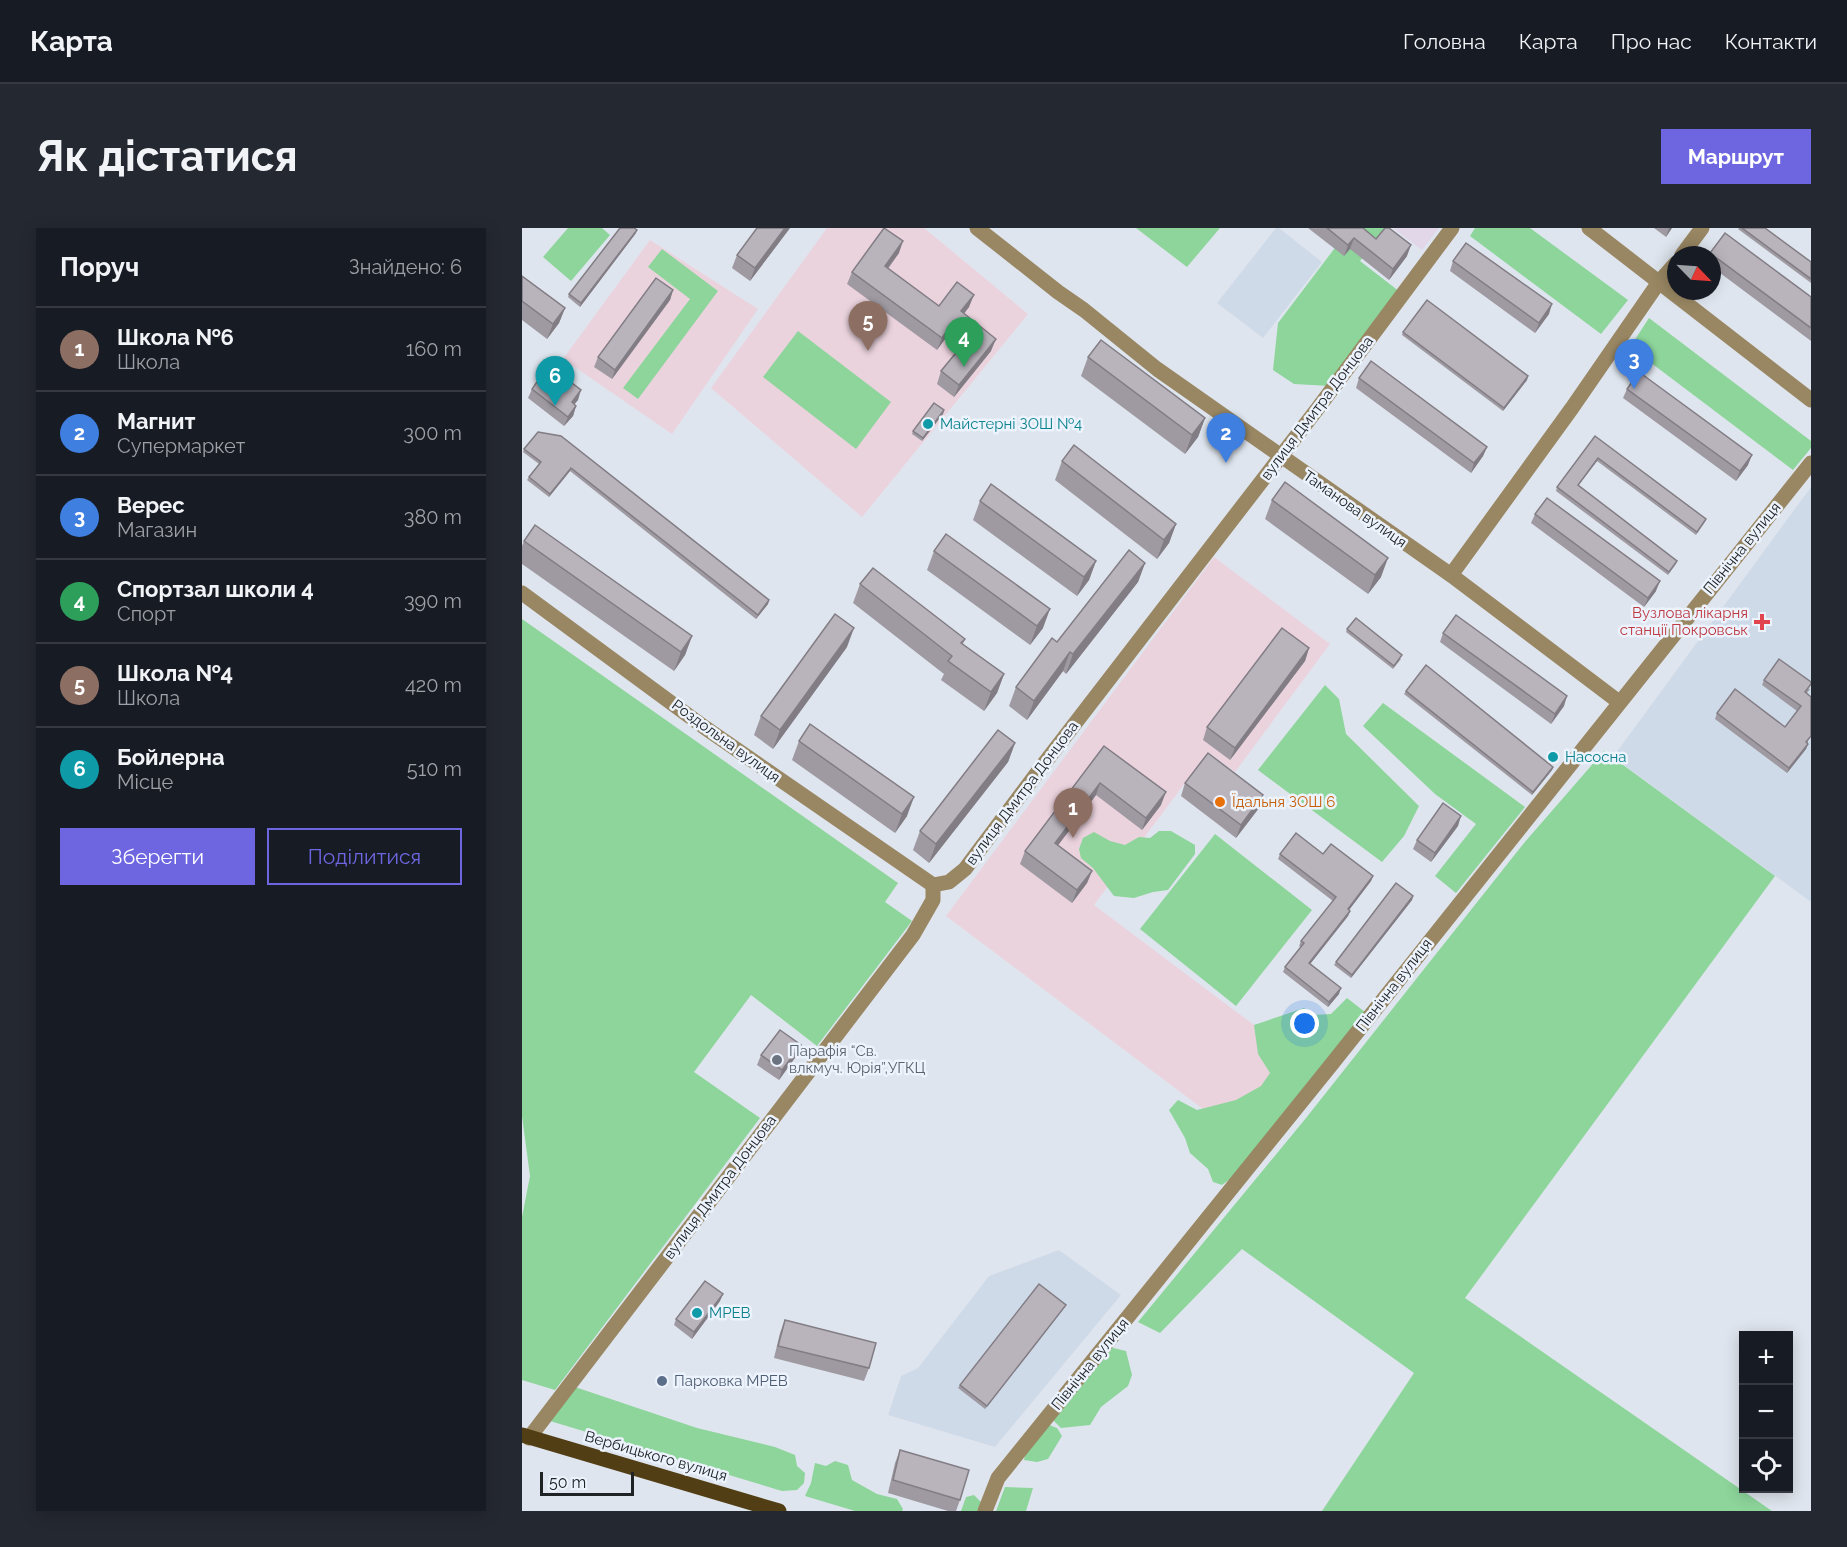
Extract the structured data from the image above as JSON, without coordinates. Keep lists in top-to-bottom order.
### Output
{
  "streets": {
    "main road": ["Вербицького вулиця"],
    "street": [
      "вулиця Дмитра Донцова",
      "Таманова вулиця",
      "Північна вулиця",
      "Роздольна вулиця"
    ]
  },
  "crossings": [
    ["вулиця Дмитра Донцова", "Таманова вулиця"],
    ["вулиця Дмитра Донцова", "Роздольна вулиця"],
    ["вулиця Дмитра Донцова", "Вербицького вулиця"],
    ["Таманова вулиця", "Північна вулиця"]
  ],
  "places": {
    "other": [
      "Майстерні ЗОШ №4",
      "Насосна",
      "Їдальня ЗОШ 6",
      "Парафія “Св. влкмуч. Юрія”,УГКЦ",
      "МРЕВ",
      "Парковка МРЕВ"
    ],
    "health": ["Вузлова лікарня станції Покровськ"]
  },
  "scale_bar": "50 m",
  "north": "bottom right",
  "page": {
    "header": "Карта",
    "nav": [
      "Головна",
      "Карта",
      "Про нас",
      "Контакти"
    ],
    "buttons": [
      "Маршрут",
      ["Зберегти", "Поділитися"]
    ],
    "title": "Як дістатися",
    "heading": ["Поруч", "Знайдено: 6"],
    "pins": [
      "5",
      "4",
      "3",
      "6",
      "2",
      "1"
    ],
    "list": [
      {
        "mark": "1",
        "name": "Школа №6",
        "note": "Школа",
        "value": "160 m"
      },
      {
        "mark": "2",
        "name": "Магнит",
        "note": "Супермаркет",
        "value": "300 m"
      },
      {
        "mark": "3",
        "name": "Верес",
        "note": "Магазин",
        "value": "380 m"
      },
      {
        "mark": "4",
        "name": "Спортзал школи 4",
        "note": "Спорт",
        "value": "390 m"
      },
      {
        "mark": "5",
        "name": "Школа №4",
        "note": "Школа",
        "value": "420 m"
      },
      {
        "mark": "6",
        "name": "Бойлерна",
        "note": "Місце",
        "value": "510 m"
      }
    ],
    "map_buttons": ["+", "−"],
    "scale": "50 m"
  }
}
